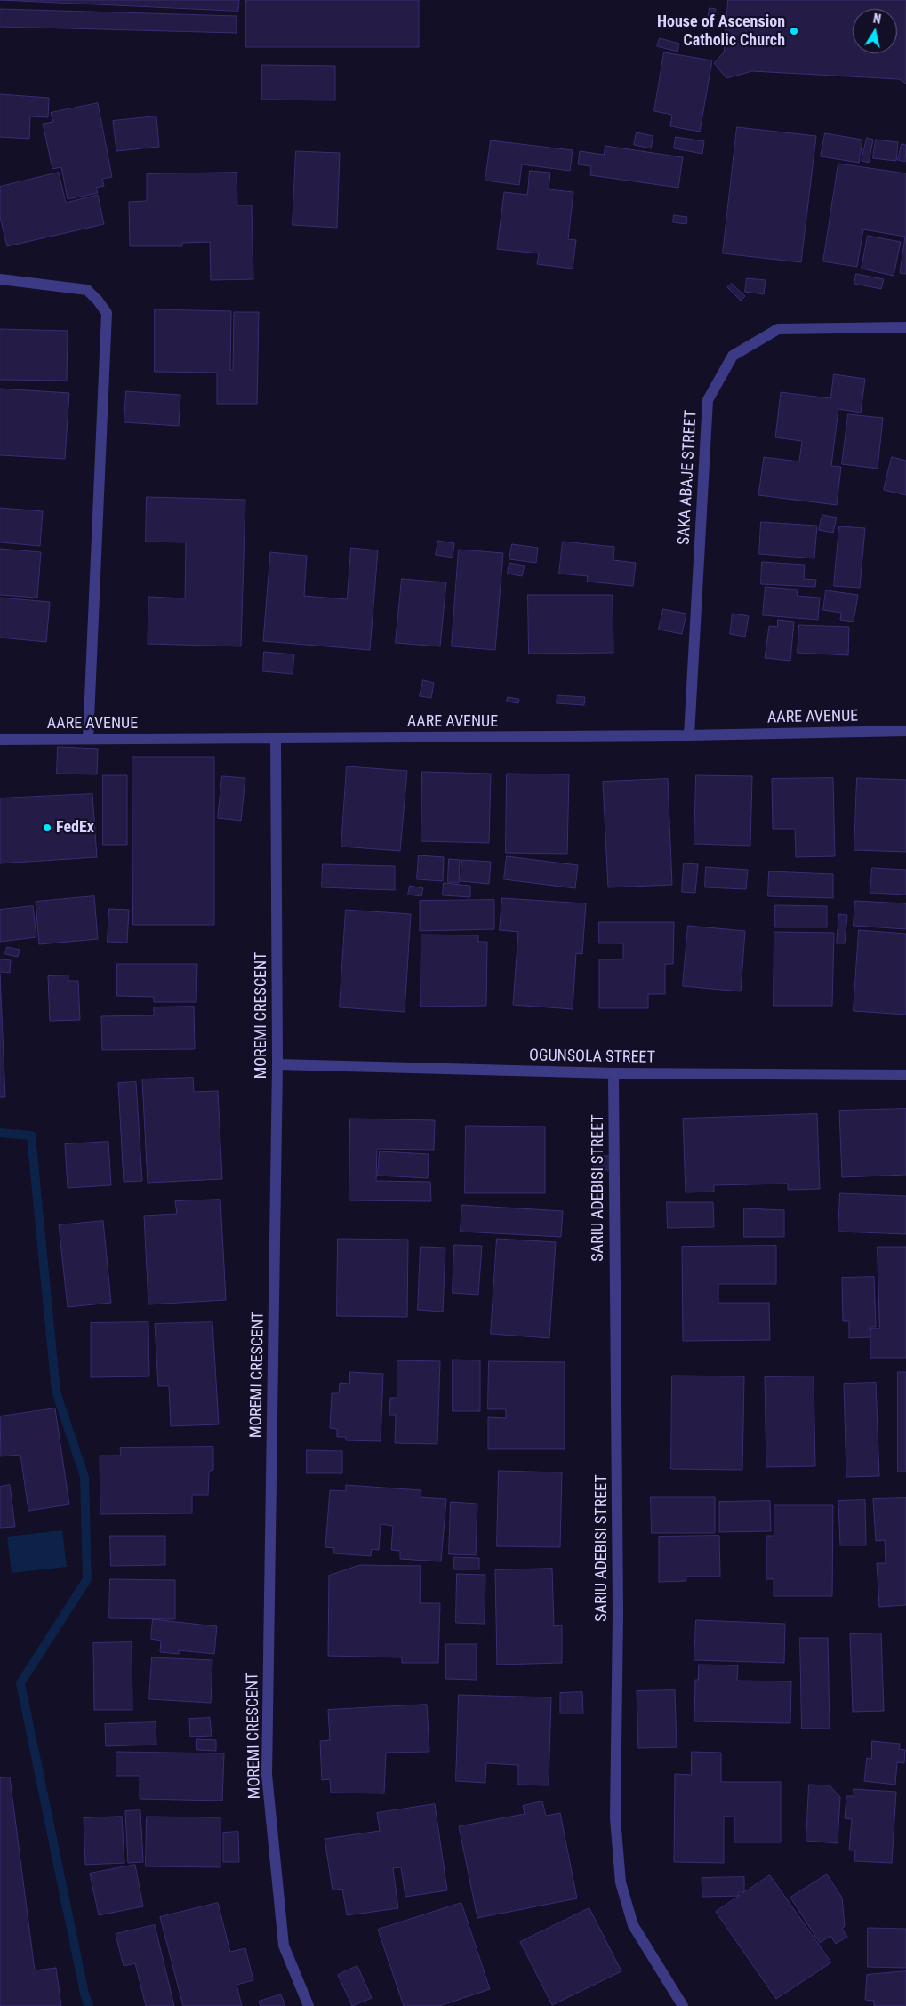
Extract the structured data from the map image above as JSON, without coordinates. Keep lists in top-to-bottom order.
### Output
{
  "streets": {
    "street": [
      "SAKA ABAJE STREET",
      "AARE AVENUE",
      "MOREMI CRESCENT",
      "OGUNSOLA STREET",
      "SARIU ADEBISI STREET"
    ]
  },
  "crossings": [
    ["SAKA ABAJE STREET", "AARE AVENUE"],
    ["AARE AVENUE", "MOREMI CRESCENT"],
    ["MOREMI CRESCENT", "OGUNSOLA STREET"],
    ["OGUNSOLA STREET", "SARIU ADEBISI STREET"]
  ],
  "places": ["House of Ascension Catholic Church", "FedEx"],
  "north": "top"
}
